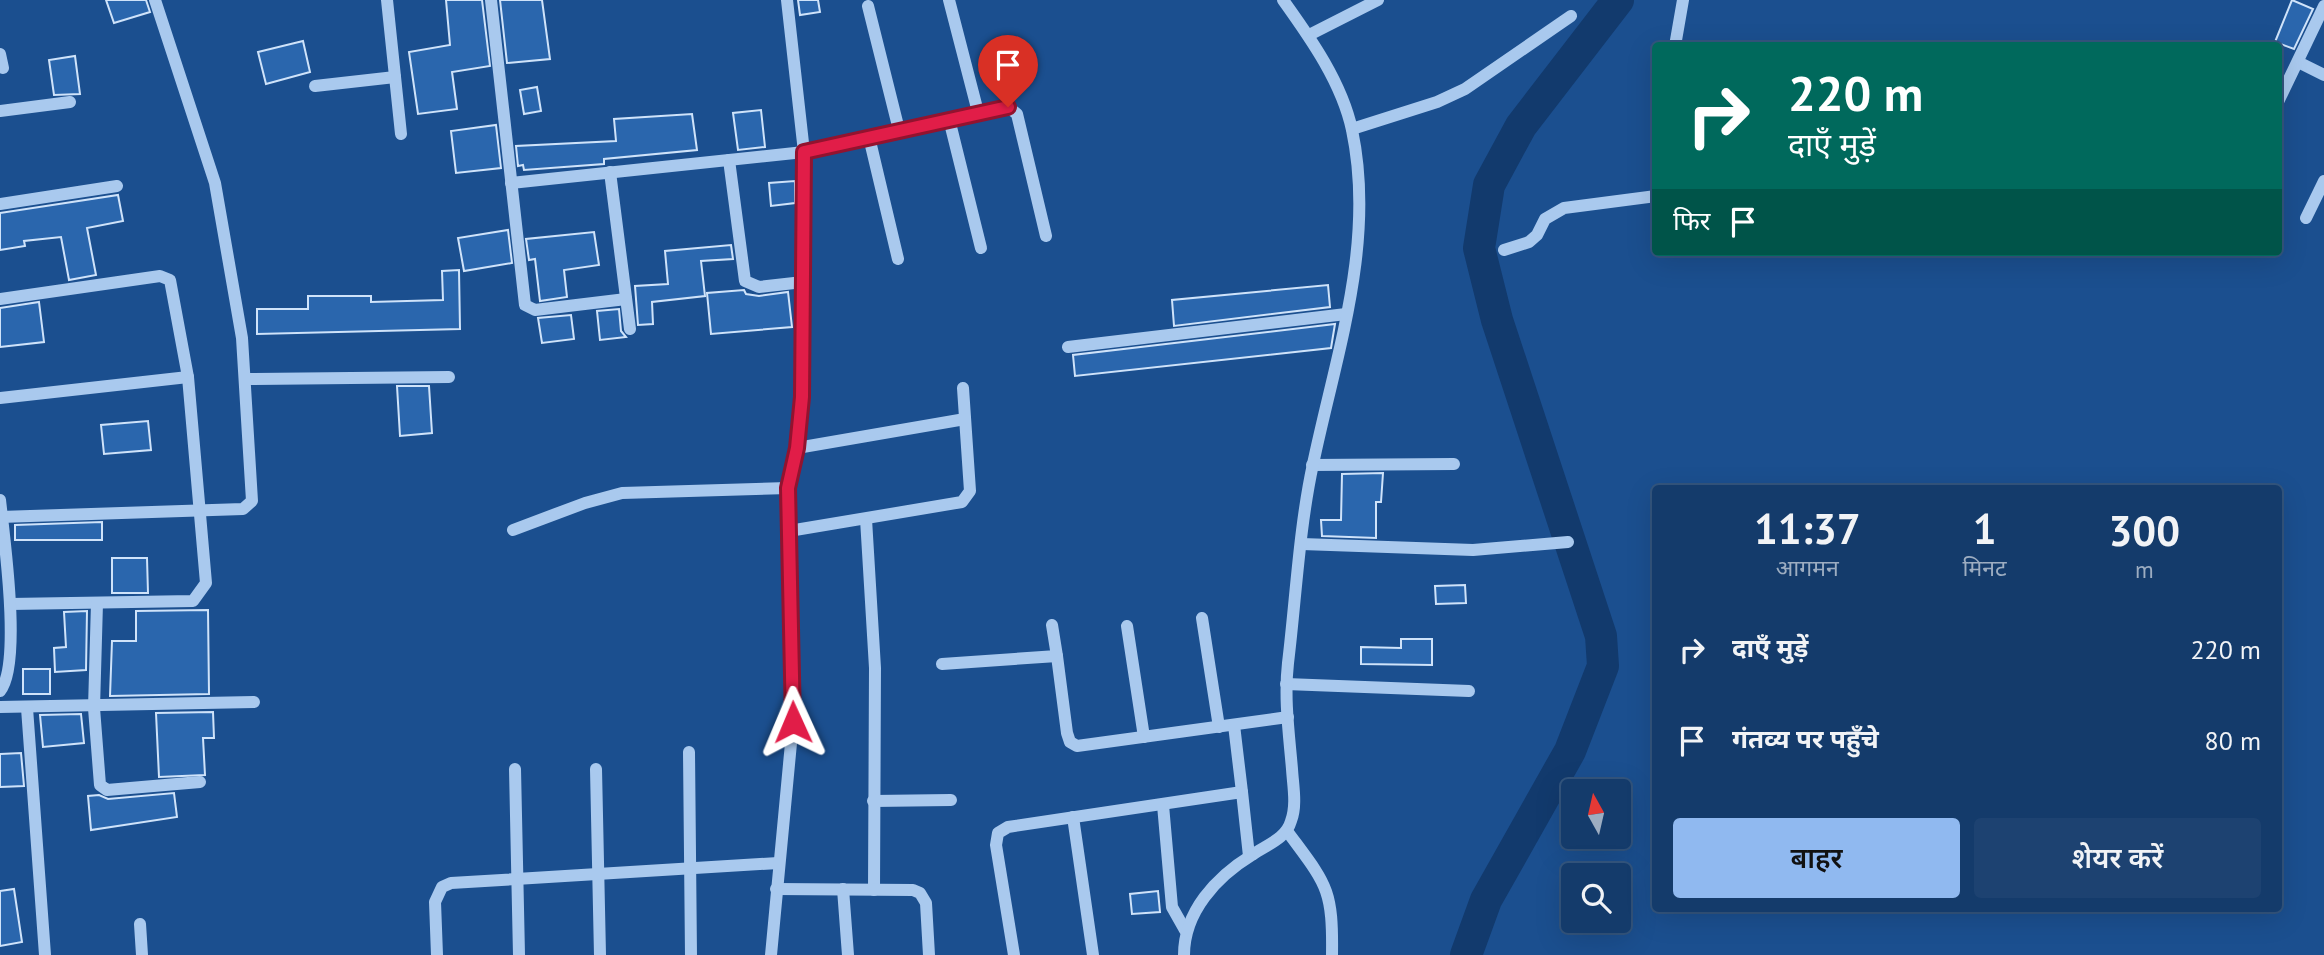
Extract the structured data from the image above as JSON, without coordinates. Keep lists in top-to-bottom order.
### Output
{
  "north": "top",
  "page": {
    "turn": ["220 m", "दाएँ मुड़ें"],
    "then": "फिर",
    "eta": [
      "11:37",
      "आगमन",
      "1",
      "मिनट",
      "300",
      "m"
    ],
    "list": [
      {
        "name": "दाएँ मुड़ें",
        "value": "220 m"
      },
      {
        "name": "गंतव्य पर पहुँचे",
        "value": "80 m"
      }
    ],
    "buttons": ["बाहर", "शेयर करें"]
  }
}
